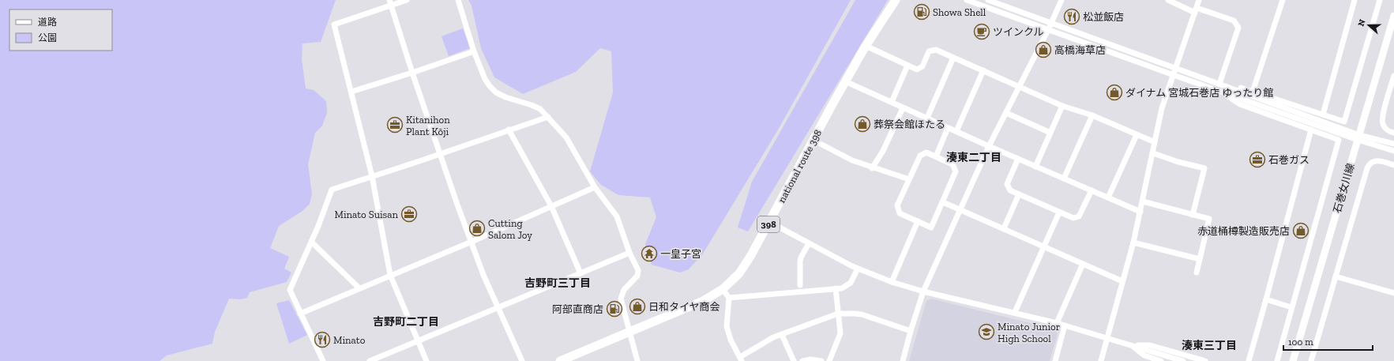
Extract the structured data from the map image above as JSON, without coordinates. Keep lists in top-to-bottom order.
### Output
{
  "streets": {
    "highway": ["national route 398", "398"],
    "main road": ["石巻女川線"]
  },
  "districts": [
    "湊東二丁目",
    "吉野町三丁目",
    "吉野町二丁目",
    "湊東三丁目"
  ],
  "places": {
    "fuel station": ["Showa Shell", "阿部直商店"],
    "restaurant": ["松並飯店", "Minato"],
    "cafe": ["ツインクル"],
    "shop": [
      "高橋海草店",
      "ダイナム 宮城石巻店 ゆったり館",
      "葬祭会館ほたる",
      "Cutting Salom Joy",
      "赤道桶樽製造販売店",
      "日和タイヤ商会"
    ],
    "office": ["Kitanihon Plant Kōji", "石巻ガス", "Minato Suisan"],
    "temple": ["一皇子宮"],
    "school or university": ["Minato Junior High School"]
  },
  "legend": ["道路", "公園"],
  "scale_bar": "100 m",
  "north": "left"
}
